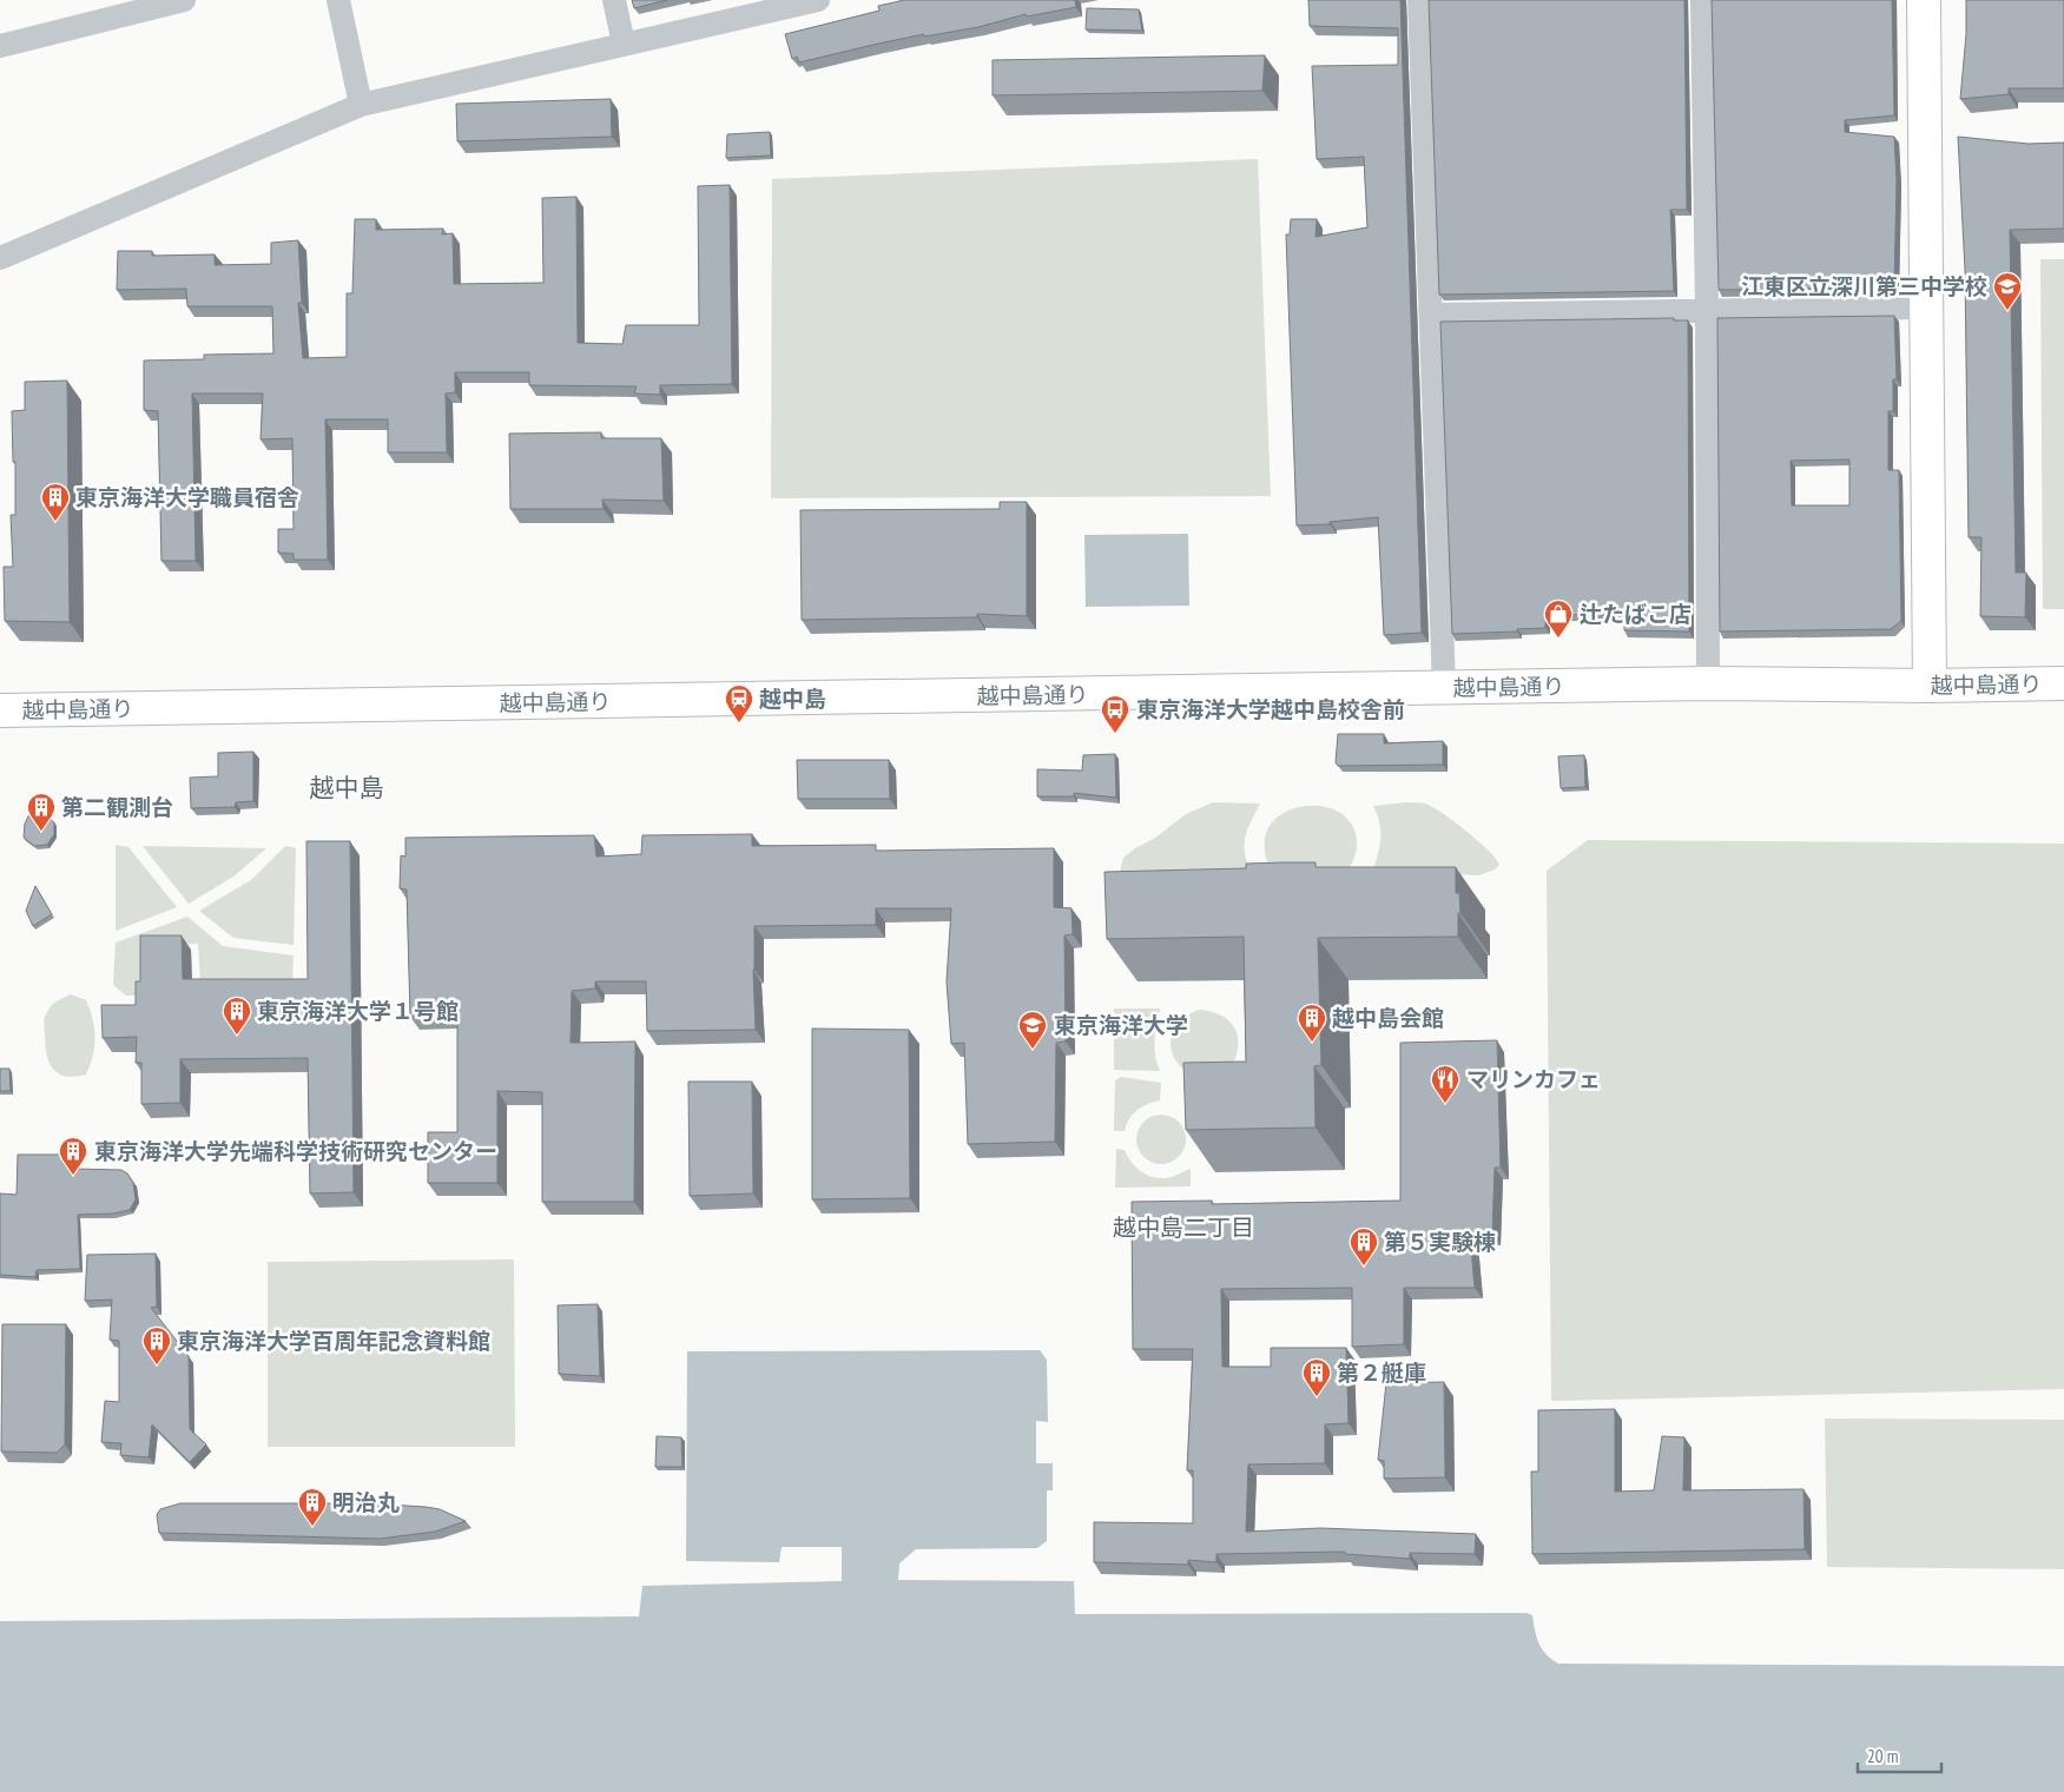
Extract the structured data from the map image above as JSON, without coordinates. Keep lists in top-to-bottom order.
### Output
{
  "streets": {
    "street": ["越中島通り"]
  },
  "districts": ["越中島", "越中島二丁目"],
  "places": {
    "school or university": ["江東区立深川第三中学校", "東京海洋大学"],
    "building": [
      "東京海洋大学職員宿舎",
      "第二観測台",
      "東京海洋大学１号館",
      "越中島会館",
      "東京海洋大学先端科学技術研究センター",
      "第５実験棟",
      "東京海洋大学百周年記念資料館",
      "第２艇庫",
      "明治丸"
    ],
    "shop": ["辻たばこ店"],
    "station": ["越中島"],
    "bus stop": ["東京海洋大学越中島校舎前"],
    "restaurant": ["マリンカフェ"]
  },
  "scale_bar": "20 m"
}
